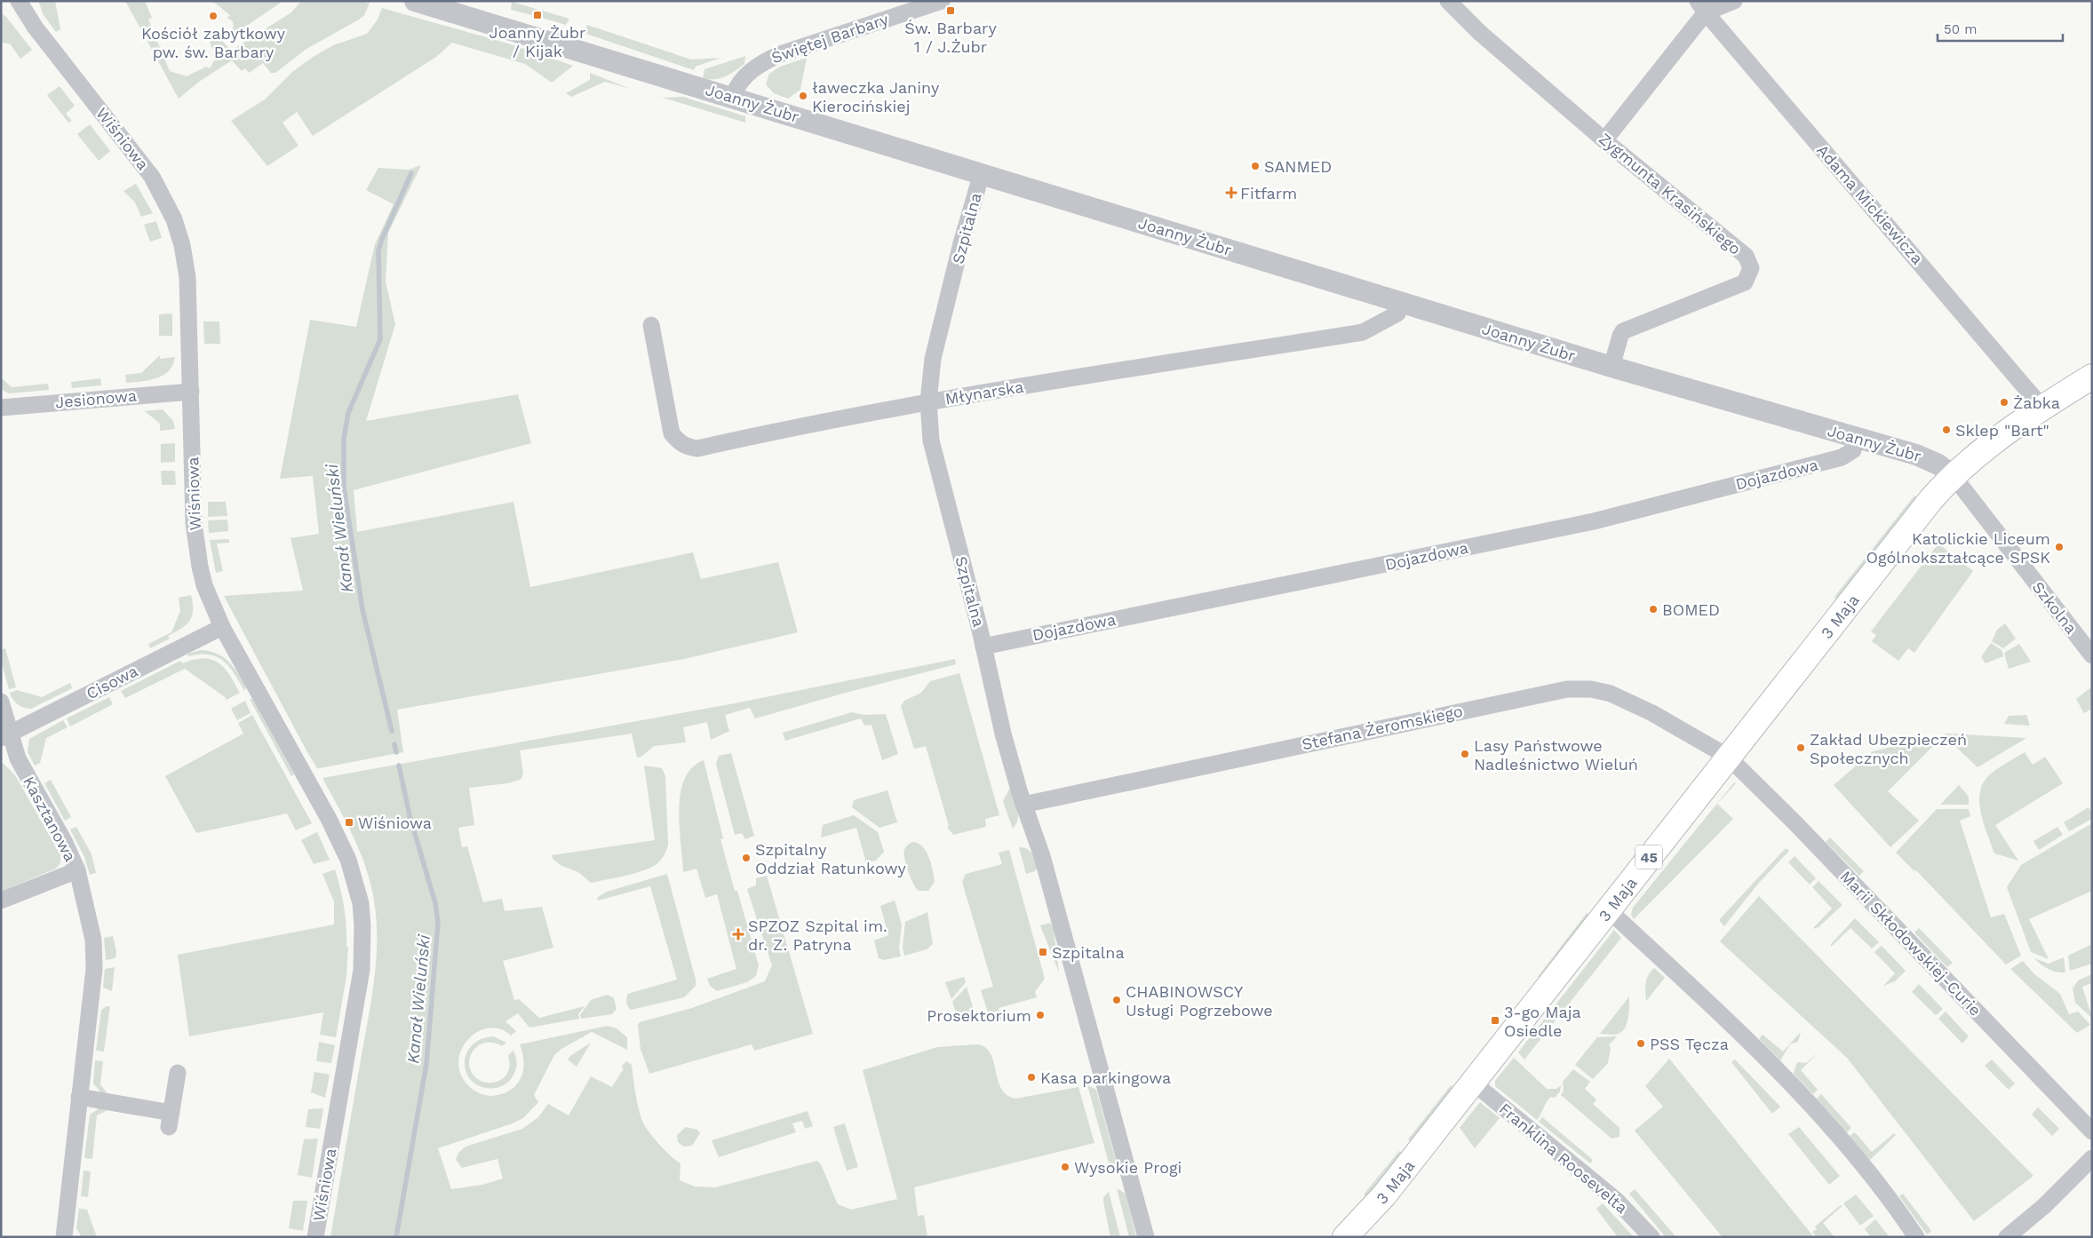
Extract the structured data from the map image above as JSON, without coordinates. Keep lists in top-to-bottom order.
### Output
{
  "streets": {
    "main road": ["3 Maja", "45"],
    "street": [
      "Świętej Barbary",
      "Joanny Żubr",
      "Wiśniowa",
      "Zygmunta Krasińskiego",
      "Adama Mickiewicza",
      "Szpitalna",
      "Młynarska",
      "Jesionowa",
      "Dojazdowa",
      "Szkolna",
      "Cisowa",
      "Stefana Żeromskiego",
      "Kasztanowa",
      "Marii Skłodowskiej-Curie",
      "Franklina Roosevelta"
    ]
  },
  "crossings": [
    ["Świętej Barbary", "Joanny Żubr"],
    ["Joanny Żubr", "Zygmunta Krasińskiego"],
    ["Joanny Żubr", "Szpitalna"],
    ["Joanny Żubr", "Młynarska"],
    ["Joanny Żubr", "Dojazdowa"],
    ["Joanny Żubr", "Szkolna"],
    ["Joanny Żubr", "3 Maja"],
    ["Joanny Żubr", "45"],
    ["Wiśniowa", "Jesionowa"],
    ["Wiśniowa", "Cisowa"],
    ["Adama Mickiewicza", "45"],
    ["Szpitalna", "Młynarska"],
    ["Szpitalna", "Dojazdowa"],
    ["Szpitalna", "Stefana Żeromskiego"],
    ["Szkolna", "3 Maja"],
    ["Szkolna", "45"],
    ["3 Maja", "Stefana Żeromskiego"],
    ["3 Maja", "45"],
    ["3 Maja", "Marii Skłodowskiej-Curie"],
    ["3 Maja", "Franklina Roosevelta"],
    ["Cisowa", "Kasztanowa"],
    ["Stefana Żeromskiego", "Marii Skłodowskiej-Curie"]
  ],
  "water": ["Kanał Wieluński"],
  "places": {
    "transit": [
      "Św. Barbary 1 / J.Żubr",
      "Joanny Żubr / Kijak",
      "Wiśniowa",
      "Szpitalna",
      "3-go Maja Osiedle"
    ],
    "other": [
      "Kościół zabytkowy pw. św. Barbary",
      "ławeczka Janiny Kierocińskiej",
      "SANMED",
      "Żabka",
      "Sklep \"Bart\"",
      "Katolickie Liceum Ogólnokształcące SPSK",
      "BOMED",
      "Zakład Ubezpieczeń Społecznych",
      "Lasy Państwowe Nadleśnictwo Wieluń",
      "Szpitalny Oddział Ratunkowy",
      "CHABINOWSCY Usługi Pogrzebowe",
      "Prosektorium",
      "PSS Tęcza",
      "Kasa parkingowa",
      "Wysokie Progi"
    ],
    "health": ["Fitfarm", "SPZOZ Szpital im. dr. Z. Patryna"]
  },
  "scale_bar": "50 m"
}
